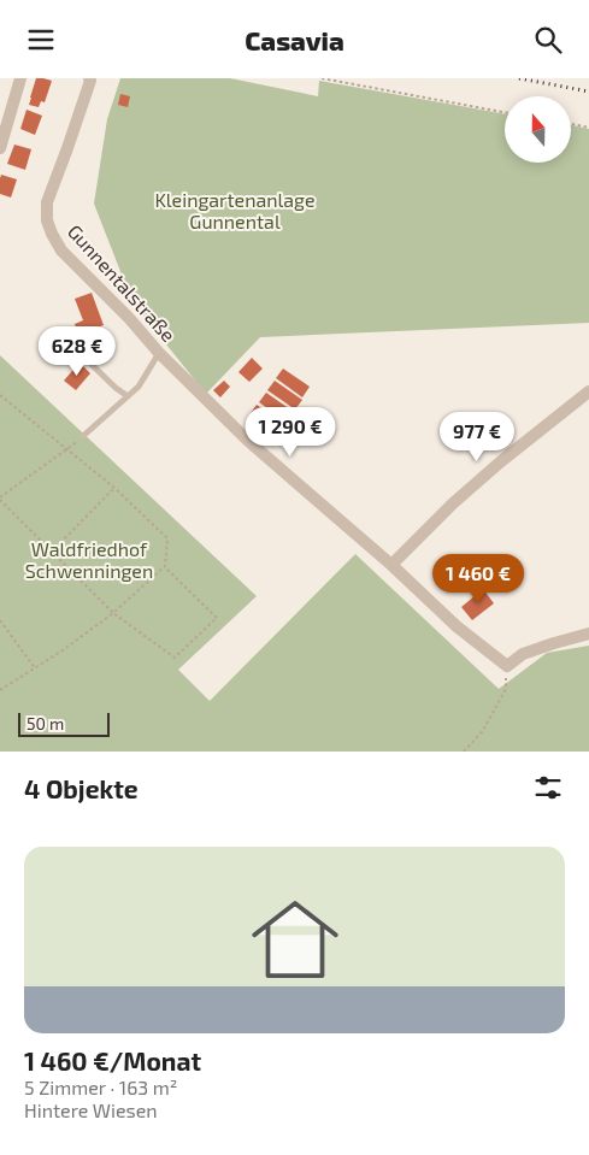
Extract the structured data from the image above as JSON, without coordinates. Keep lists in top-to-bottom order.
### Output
{
  "streets": {
    "street": ["Gunnentalstraße"]
  },
  "parks": ["Kleingartenanlage Gunnental", "Waldfriedhof Schwenningen"],
  "scale_bar": "50 m",
  "north": "top",
  "page": {
    "header": "Casavia",
    "price": [
      "628 €",
      "1 290 €",
      "977 €",
      "1 460 €"
    ],
    "scale": "50 m",
    "heading": "4 Objekte",
    "list": [
      {
        "name": "1 460 €/Monat",
        "note": "5 Zimmer · 163 m² · Hintere Wiesen"
      }
    ]
  }
}
